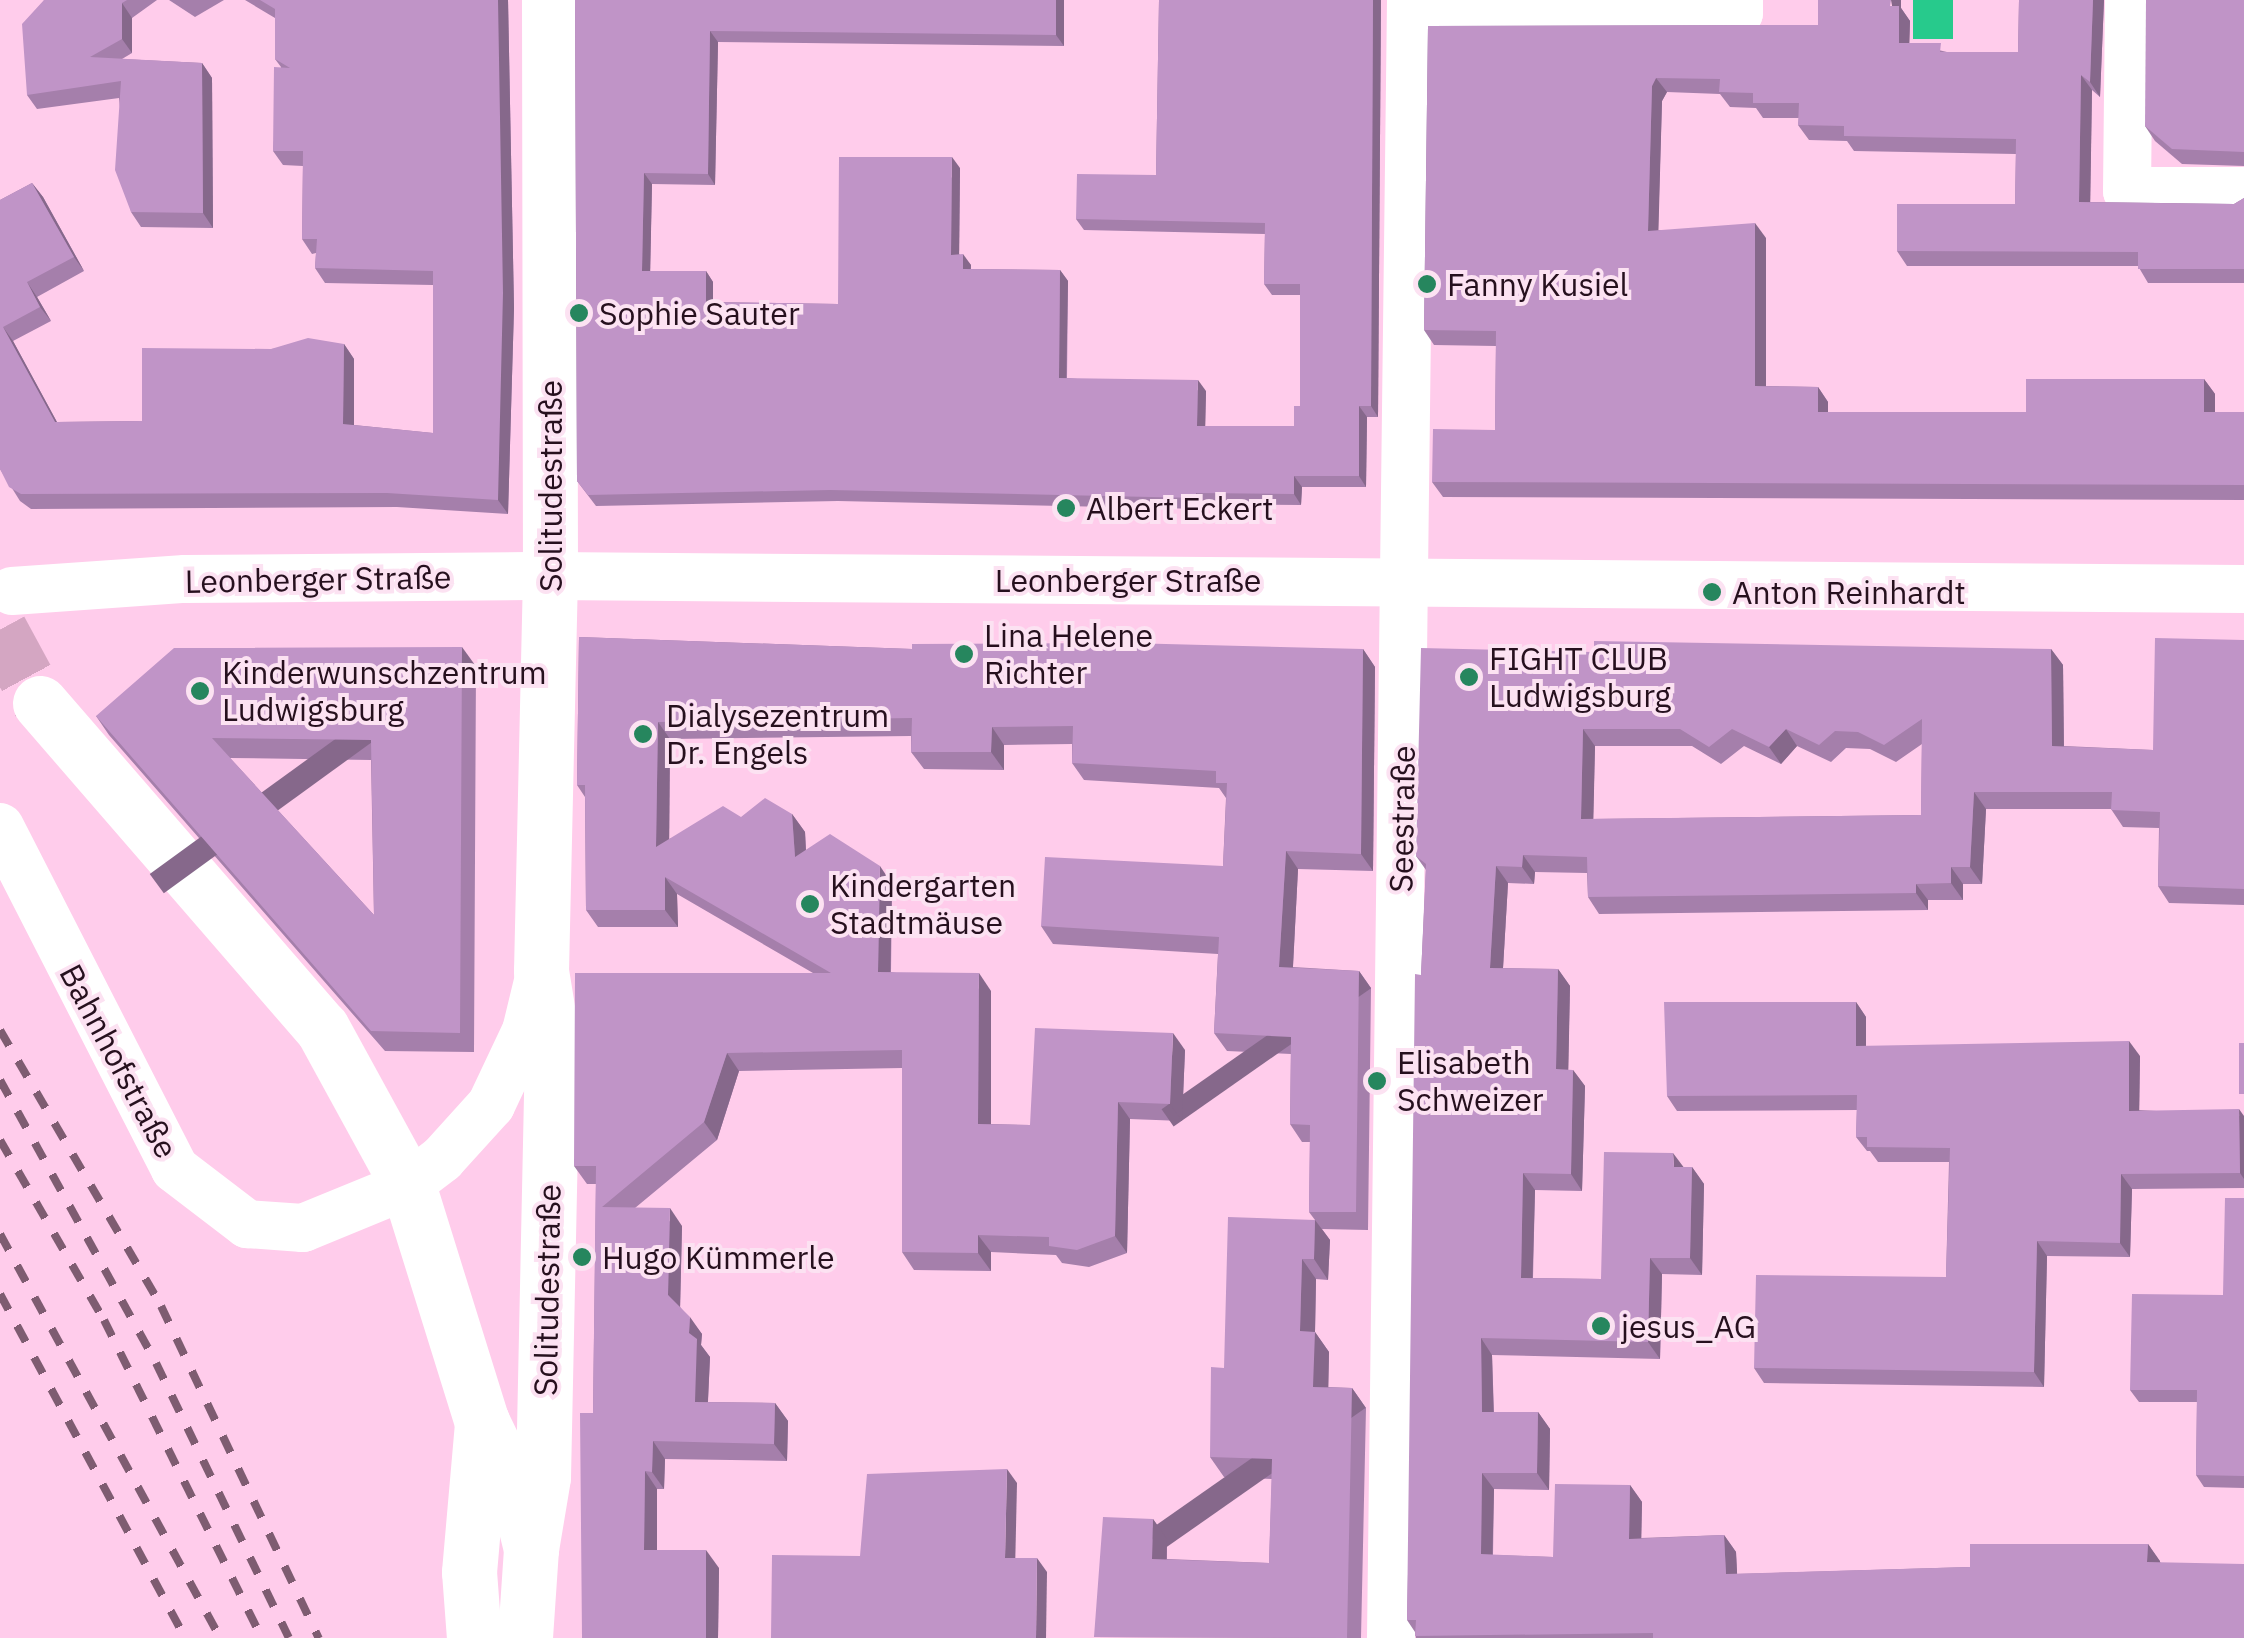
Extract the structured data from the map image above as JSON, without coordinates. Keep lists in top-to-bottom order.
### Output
{
  "streets": {
    "street": [
      "Solitudestraße",
      "Leonberger Straße",
      "Seestraße",
      "Bahnhofstraße"
    ]
  },
  "crossings": [
    ["Solitudestraße", "Leonberger Straße"],
    ["Solitudestraße", "Bahnhofstraße"],
    ["Leonberger Straße", "Seestraße"]
  ],
  "places": [
    "Fanny Kusiel",
    "Sophie Sauter",
    "Albert Eckert",
    "Anton Reinhardt",
    "Lina Helene Richter",
    "FIGHT CLUB Ludwigsburg",
    "Kinderwunschzentrum Ludwigsburg",
    "Dialysezentrum Dr. Engels",
    "Kindergarten Stadtmäuse",
    "Elisabeth Schweizer",
    "Hugo Kümmerle",
    "jesus_AG"
  ]
}
